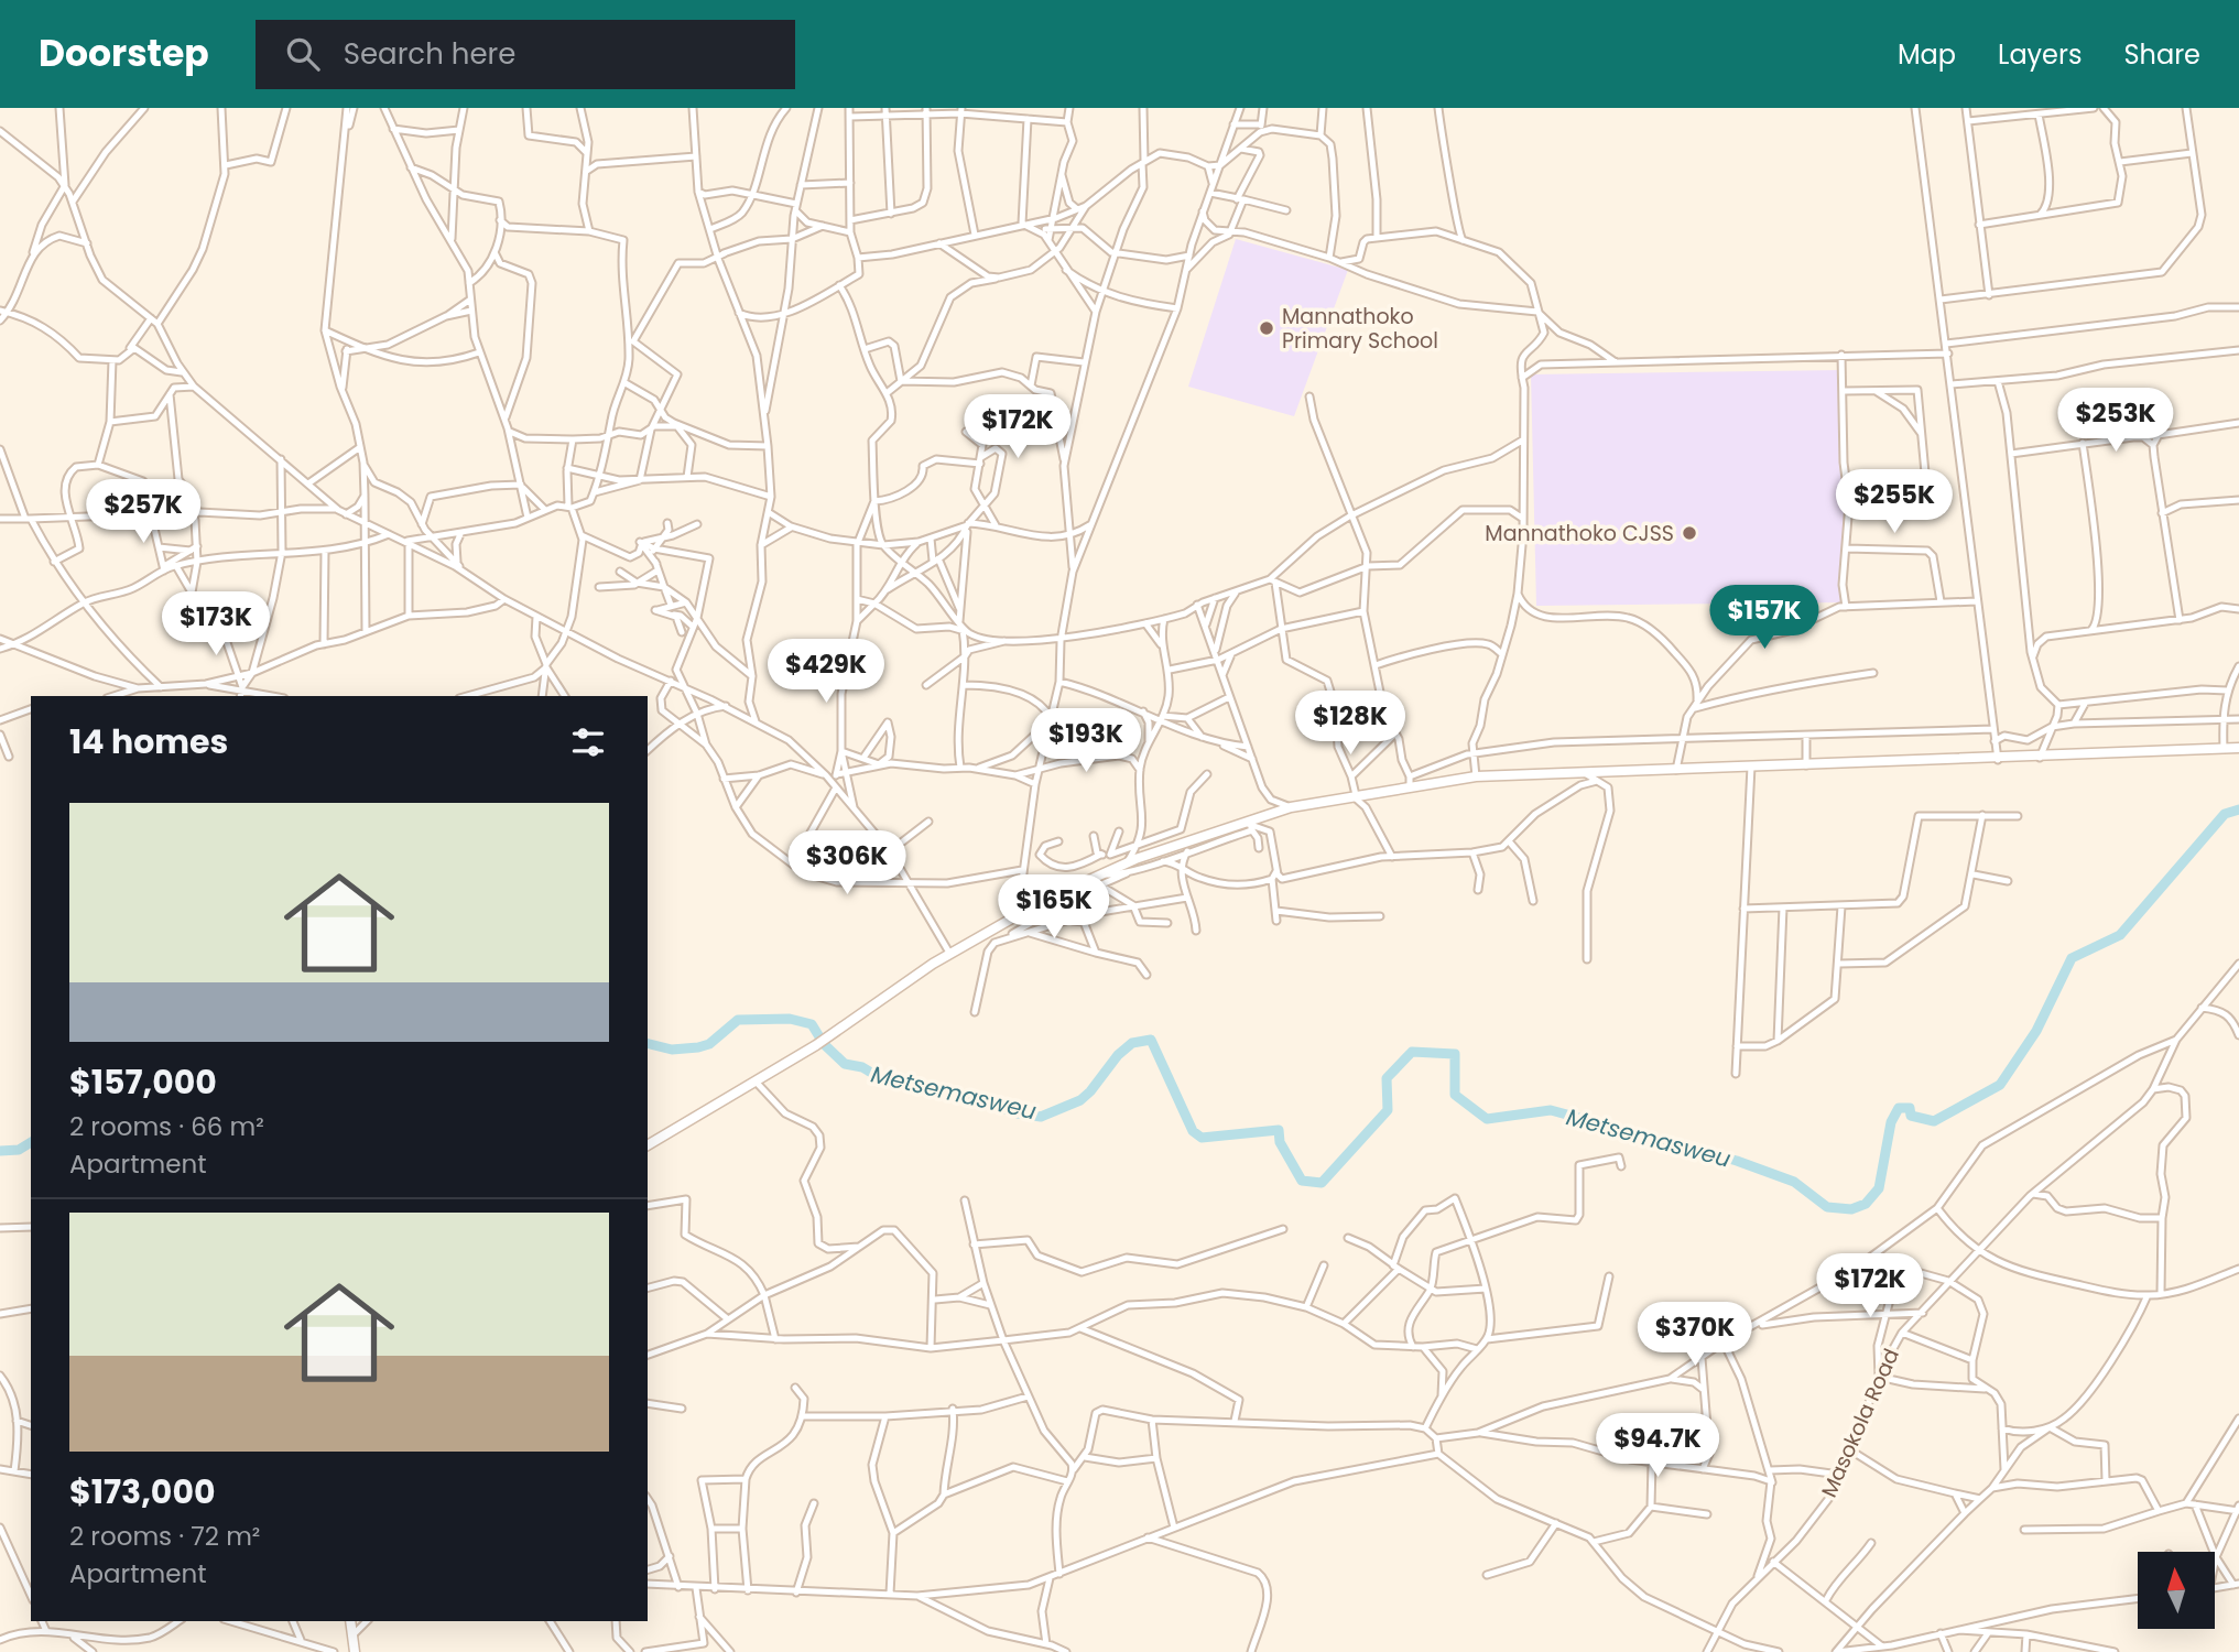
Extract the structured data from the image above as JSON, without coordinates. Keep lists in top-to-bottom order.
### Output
{
  "streets": {
    "street": ["Masokola Road"]
  },
  "water": ["Metsemasweu"],
  "places": ["Mannathoko Primary School", "Mannathoko CJSS"],
  "north": "top",
  "page": {
    "header": "Doorstep",
    "search": "Search here",
    "nav": ["Map", "Layers", "Share"],
    "price": [
      "$253K",
      "$172K",
      "$255K",
      "$257K",
      "$157K",
      "$173K",
      "$429K",
      "$128K",
      "$193K",
      "$306K",
      "$165K",
      "$172K",
      "$370K",
      "$94.7K"
    ],
    "heading": "14 homes",
    "list": [
      {
        "name": "$157,000",
        "note": "2 rooms · 66 m² · Apartment"
      },
      {
        "name": "$173,000",
        "note": "2 rooms · 72 m² · Apartment"
      }
    ]
  }
}
